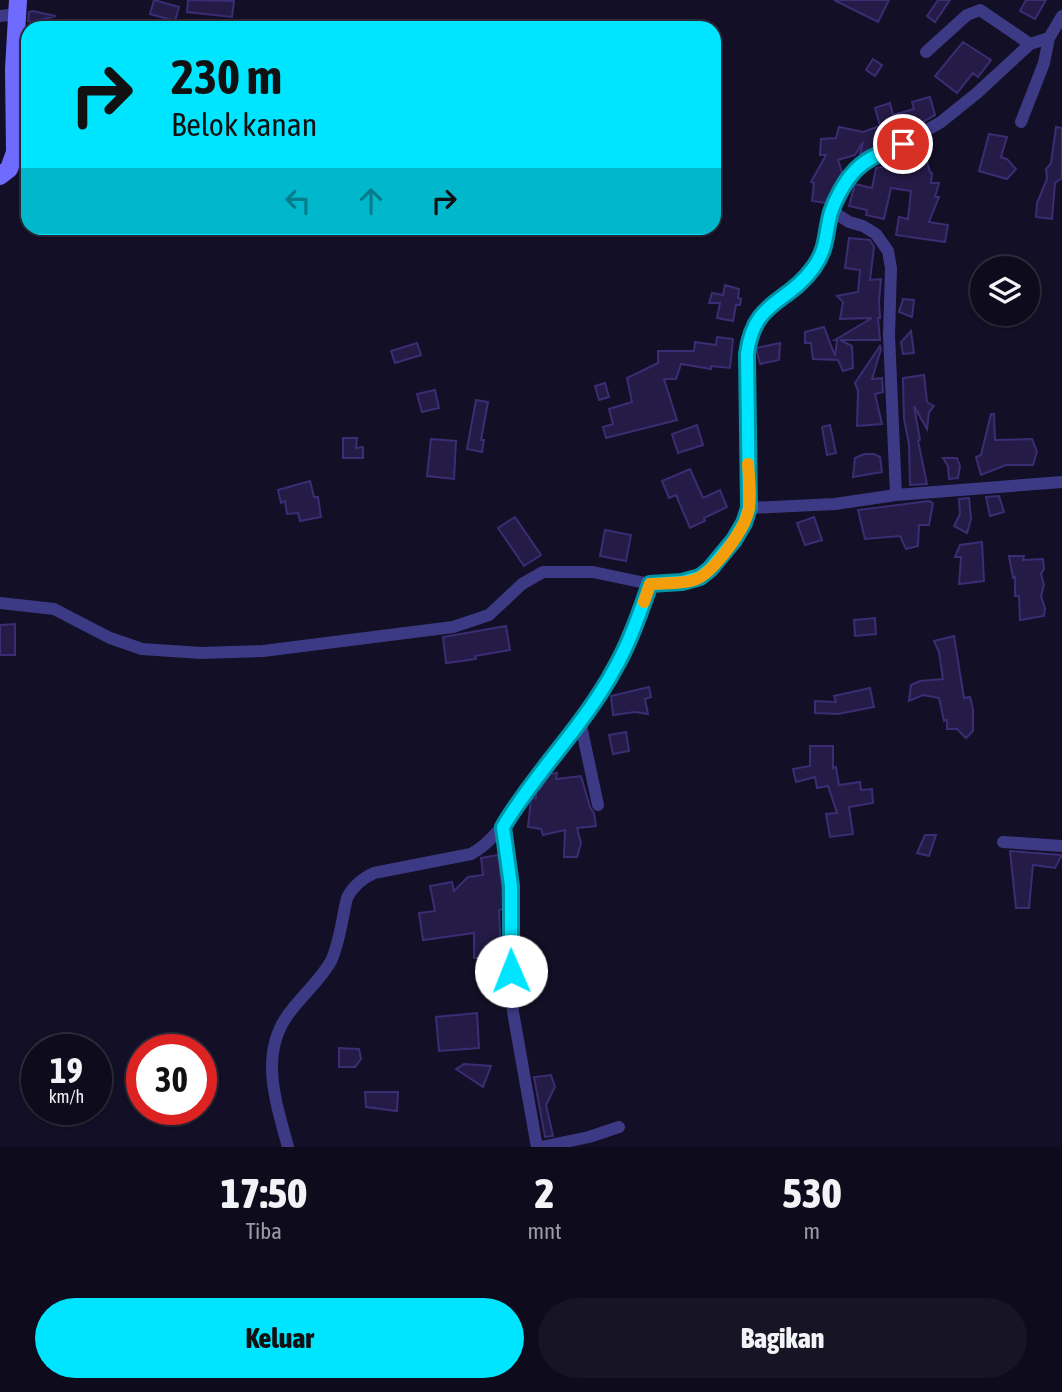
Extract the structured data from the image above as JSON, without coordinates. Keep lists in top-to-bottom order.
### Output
{
  "page": {
    "turn": ["230 m", "Belok kanan"],
    "speed": "19 km/h",
    "limit": "30",
    "eta": [
      "17:50",
      "Tiba",
      "2",
      "mnt",
      "530",
      "m"
    ],
    "buttons": ["Keluar", "Bagikan"]
  }
}
